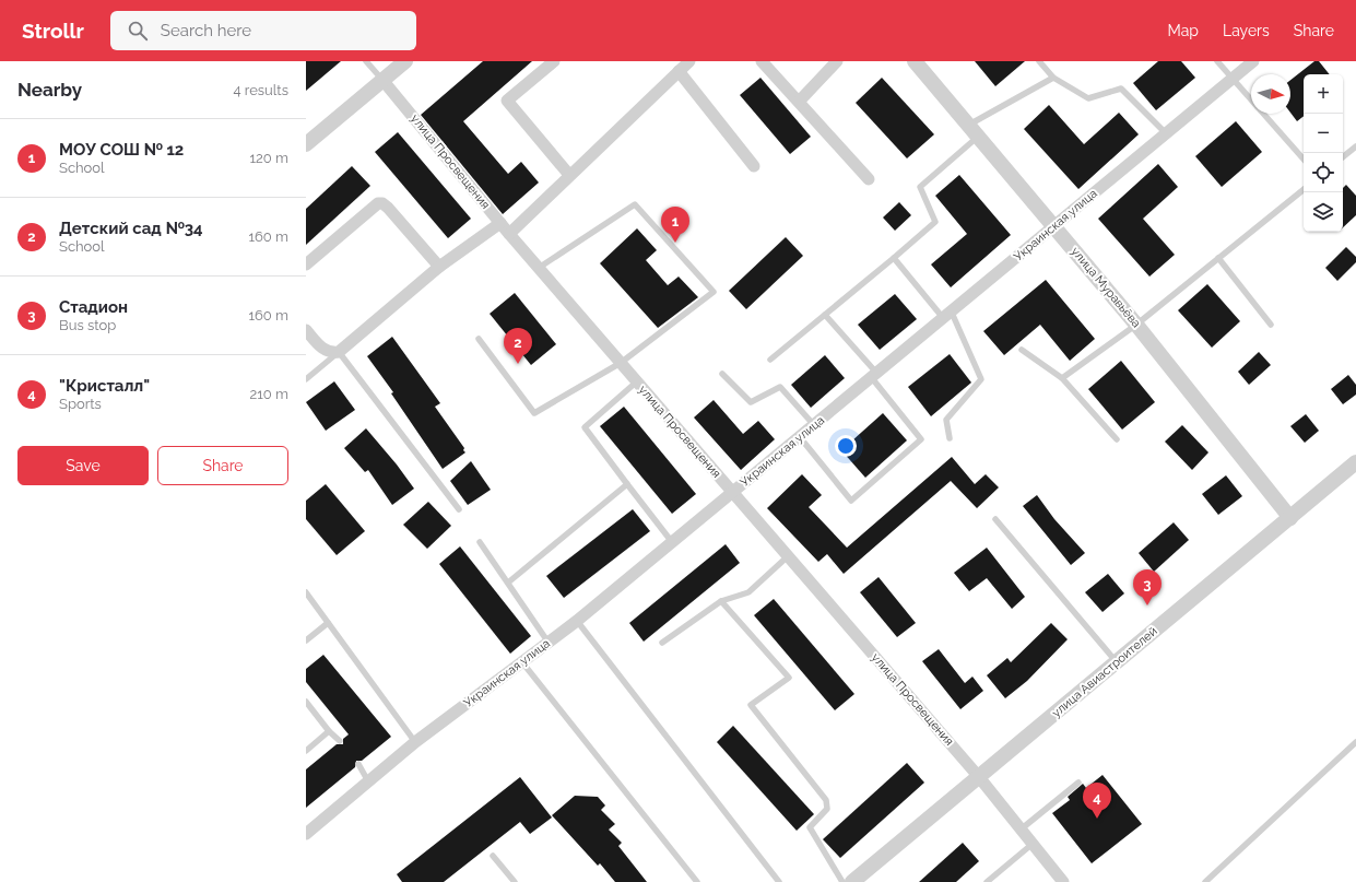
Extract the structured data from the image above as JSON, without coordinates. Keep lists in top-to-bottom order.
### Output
{
  "streets": {
    "street": [
      "улица Просвещения",
      "Украинская улица",
      "улица Муравьёва",
      "улица Авиастроителей"
    ]
  },
  "crossings": [
    ["улица Просвещения", "Украинская улица"],
    ["улица Просвещения", "улица Авиастроителей"],
    ["Украинская улица", "улица Муравьёва"],
    ["улица Муравьёва", "улица Авиастроителей"]
  ],
  "north": "right",
  "page": {
    "header": "Strollr",
    "search": "Search here",
    "nav": ["Map", "Layers", "Share"],
    "heading": ["Nearby", "4 results"],
    "map_buttons": ["+", "−"],
    "list": [
      {
        "mark": "1",
        "name": "МОУ СОШ № 12",
        "note": "School",
        "value": "120 m"
      },
      {
        "mark": "2",
        "name": "Детский сад №34",
        "note": "School",
        "value": "160 m"
      },
      {
        "mark": "3",
        "name": "Стадион",
        "note": "Bus stop",
        "value": "160 m"
      },
      {
        "mark": "4",
        "name": "\"Кристалл\"",
        "note": "Sports",
        "value": "210 m"
      }
    ],
    "pins": [
      "1",
      "2",
      "3",
      "4"
    ],
    "buttons": ["Save", "Share"]
  }
}
